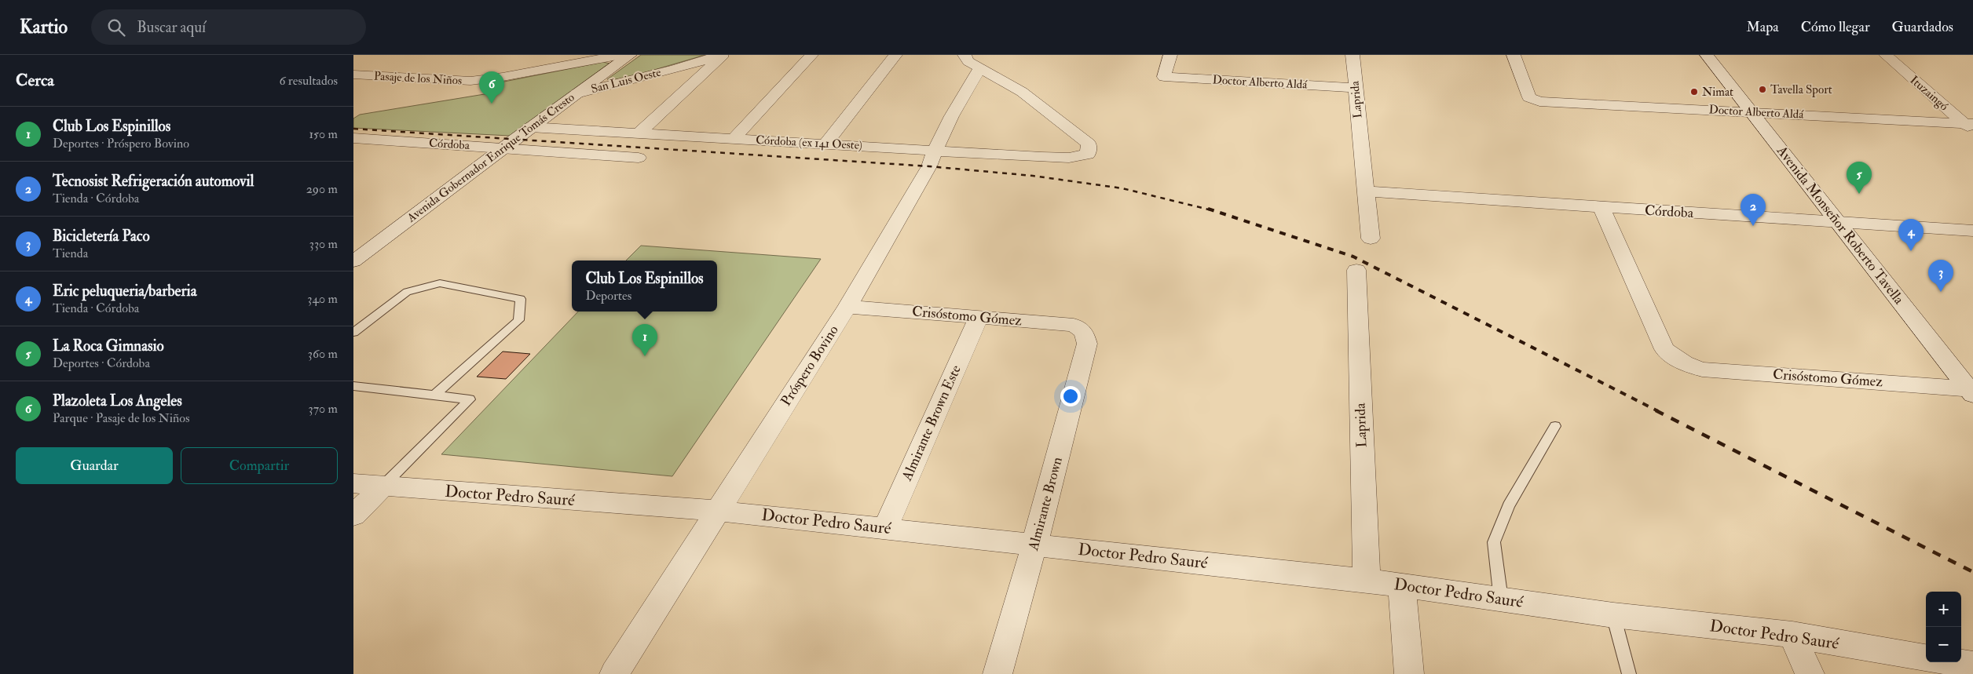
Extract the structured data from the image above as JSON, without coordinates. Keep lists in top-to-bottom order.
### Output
{
  "streets": {
    "street": [
      "Pasaje de los Niños",
      "San Luis Oeste",
      "Doctor Alberto Aldá",
      "Ituzaingó",
      "Laprida",
      "Córdoba (ex 141 Oeste)",
      "Córdoba",
      "Avenida Gobernador Enrique Tomás Cresto",
      "Avenida Monseñor Roberto Tavella",
      "Crisóstomo Gómez",
      "Próspero Bovino",
      "Almirante Brown Este",
      "Doctor Pedro Sauré",
      "Almirante Brown"
    ]
  },
  "crossings": [
    ["San Luis Oeste", "Avenida Gobernador Enrique Tomás Cresto"],
    ["Doctor Alberto Aldá", "Ituzaingó"],
    ["Doctor Alberto Aldá", "Laprida"],
    ["Doctor Alberto Aldá", "Avenida Monseñor Roberto Tavella"],
    ["Laprida", "Córdoba"],
    ["Laprida", "Doctor Pedro Sauré"],
    ["Córdoba (ex 141 Oeste)", "Avenida Gobernador Enrique Tomás Cresto"],
    ["Córdoba (ex 141 Oeste)", "Próspero Bovino"],
    ["Córdoba", "Avenida Gobernador Enrique Tomás Cresto"],
    ["Córdoba", "Avenida Monseñor Roberto Tavella"],
    ["Córdoba", "Crisóstomo Gómez"],
    ["Avenida Monseñor Roberto Tavella", "Crisóstomo Gómez"],
    ["Crisóstomo Gómez", "Próspero Bovino"],
    ["Crisóstomo Gómez", "Almirante Brown Este"],
    ["Crisóstomo Gómez", "Almirante Brown"],
    ["Próspero Bovino", "Doctor Pedro Sauré"],
    ["Almirante Brown Este", "Doctor Pedro Sauré"],
    ["Doctor Pedro Sauré", "Almirante Brown"]
  ],
  "places": ["Tavella Sport", "Nimat"],
  "page": {
    "header": "Kartio",
    "search": "Buscar aquí",
    "nav": ["Mapa", "Cómo llegar", "Guardados"],
    "heading": ["Cerca", "6 resultados"],
    "pins": [
      "6",
      "5",
      "2",
      "4",
      "3",
      "1"
    ],
    "list": [
      {
        "mark": "1",
        "name": "Club Los Espinillos",
        "note": "Deportes · Próspero Bovino",
        "value": "150 m"
      },
      {
        "mark": "2",
        "name": "Tecnosist Refrigeración automovil",
        "note": "Tienda · Córdoba",
        "value": "290 m"
      },
      {
        "mark": "3",
        "name": "Bicicletería Paco",
        "note": "Tienda",
        "value": "330 m"
      },
      {
        "mark": "4",
        "name": "Eric peluqueria/barberia",
        "note": "Tienda · Córdoba",
        "value": "340 m"
      },
      {
        "mark": "5",
        "name": "La Roca Gimnasio",
        "note": "Deportes · Córdoba",
        "value": "360 m"
      },
      {
        "mark": "6",
        "name": "Plazoleta Los Angeles",
        "note": "Parque · Pasaje de los Niños",
        "value": "370 m"
      }
    ],
    "popup": ["Club Los Espinillos", "Deportes"],
    "buttons": ["Guardar", "Compartir"],
    "map_buttons": ["+", "−"]
  }
}
